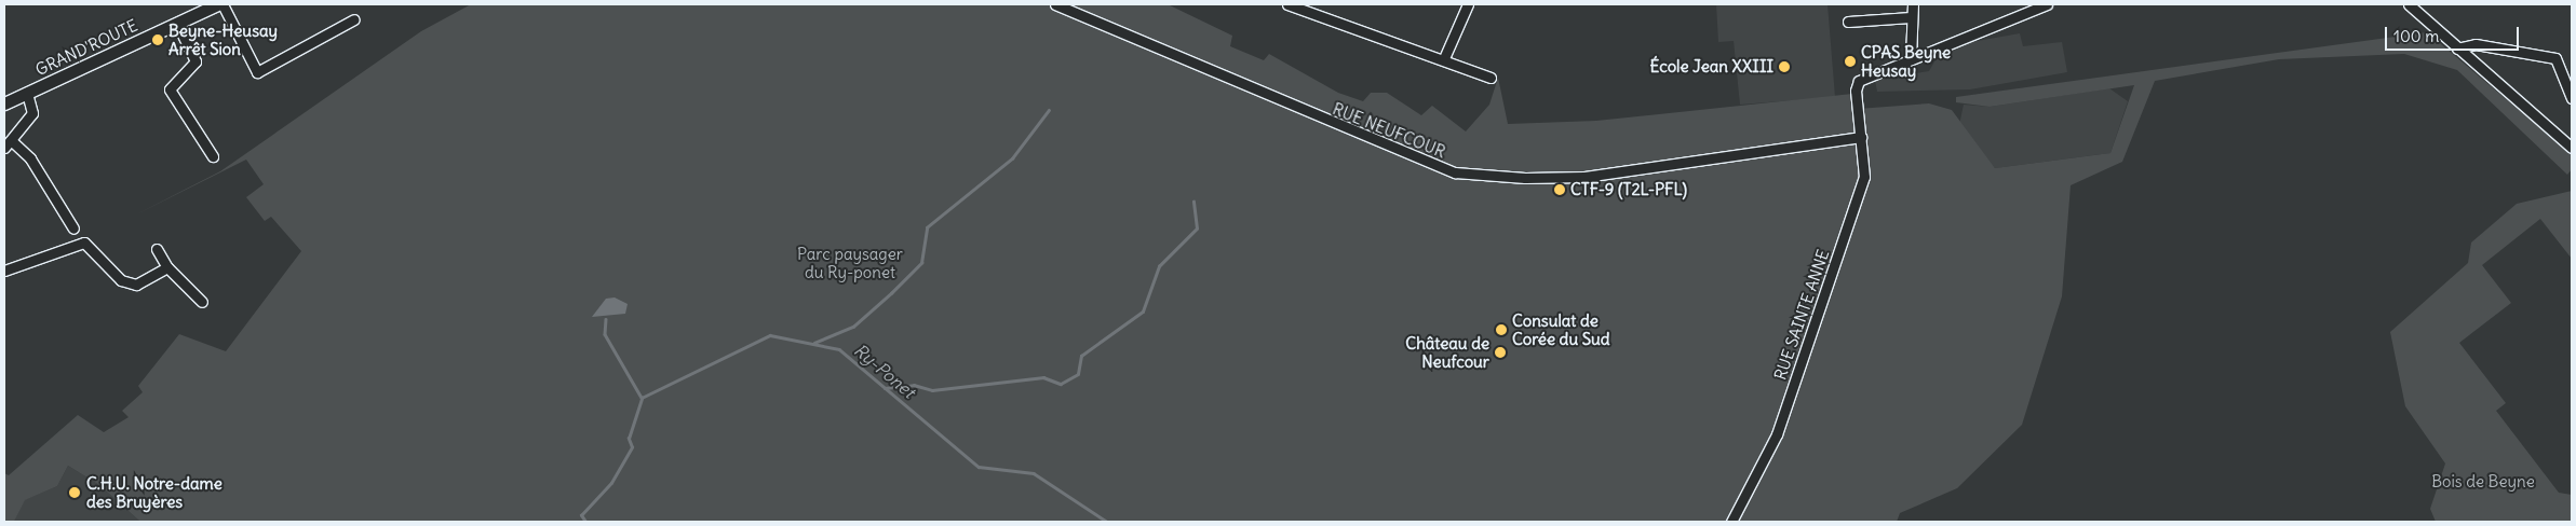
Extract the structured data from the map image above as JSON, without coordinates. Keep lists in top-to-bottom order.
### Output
{
  "streets": {
    "main road": ["GRAND'ROUTE"],
    "street": ["RUE NEUFCOUR", "RUE SAINTE ANNE"]
  },
  "crossings": [
    ["RUE NEUFCOUR", "RUE SAINTE ANNE"]
  ],
  "water": ["Ry-Ponet"],
  "parks": ["Parc paysager du Ry-ponet", "Bois de Beyne"],
  "places": [
    "Beyne-Heusay Arrêt Sion",
    "CPAS Beyne Heusay",
    "École Jean XXIII",
    "CTF-9 (T2L-PFL)",
    "Consulat de Corée du Sud",
    "Château de Neufcour",
    "C.H.U. Notre-dame des Bruyères"
  ],
  "scale_bar": "100 m"
}
